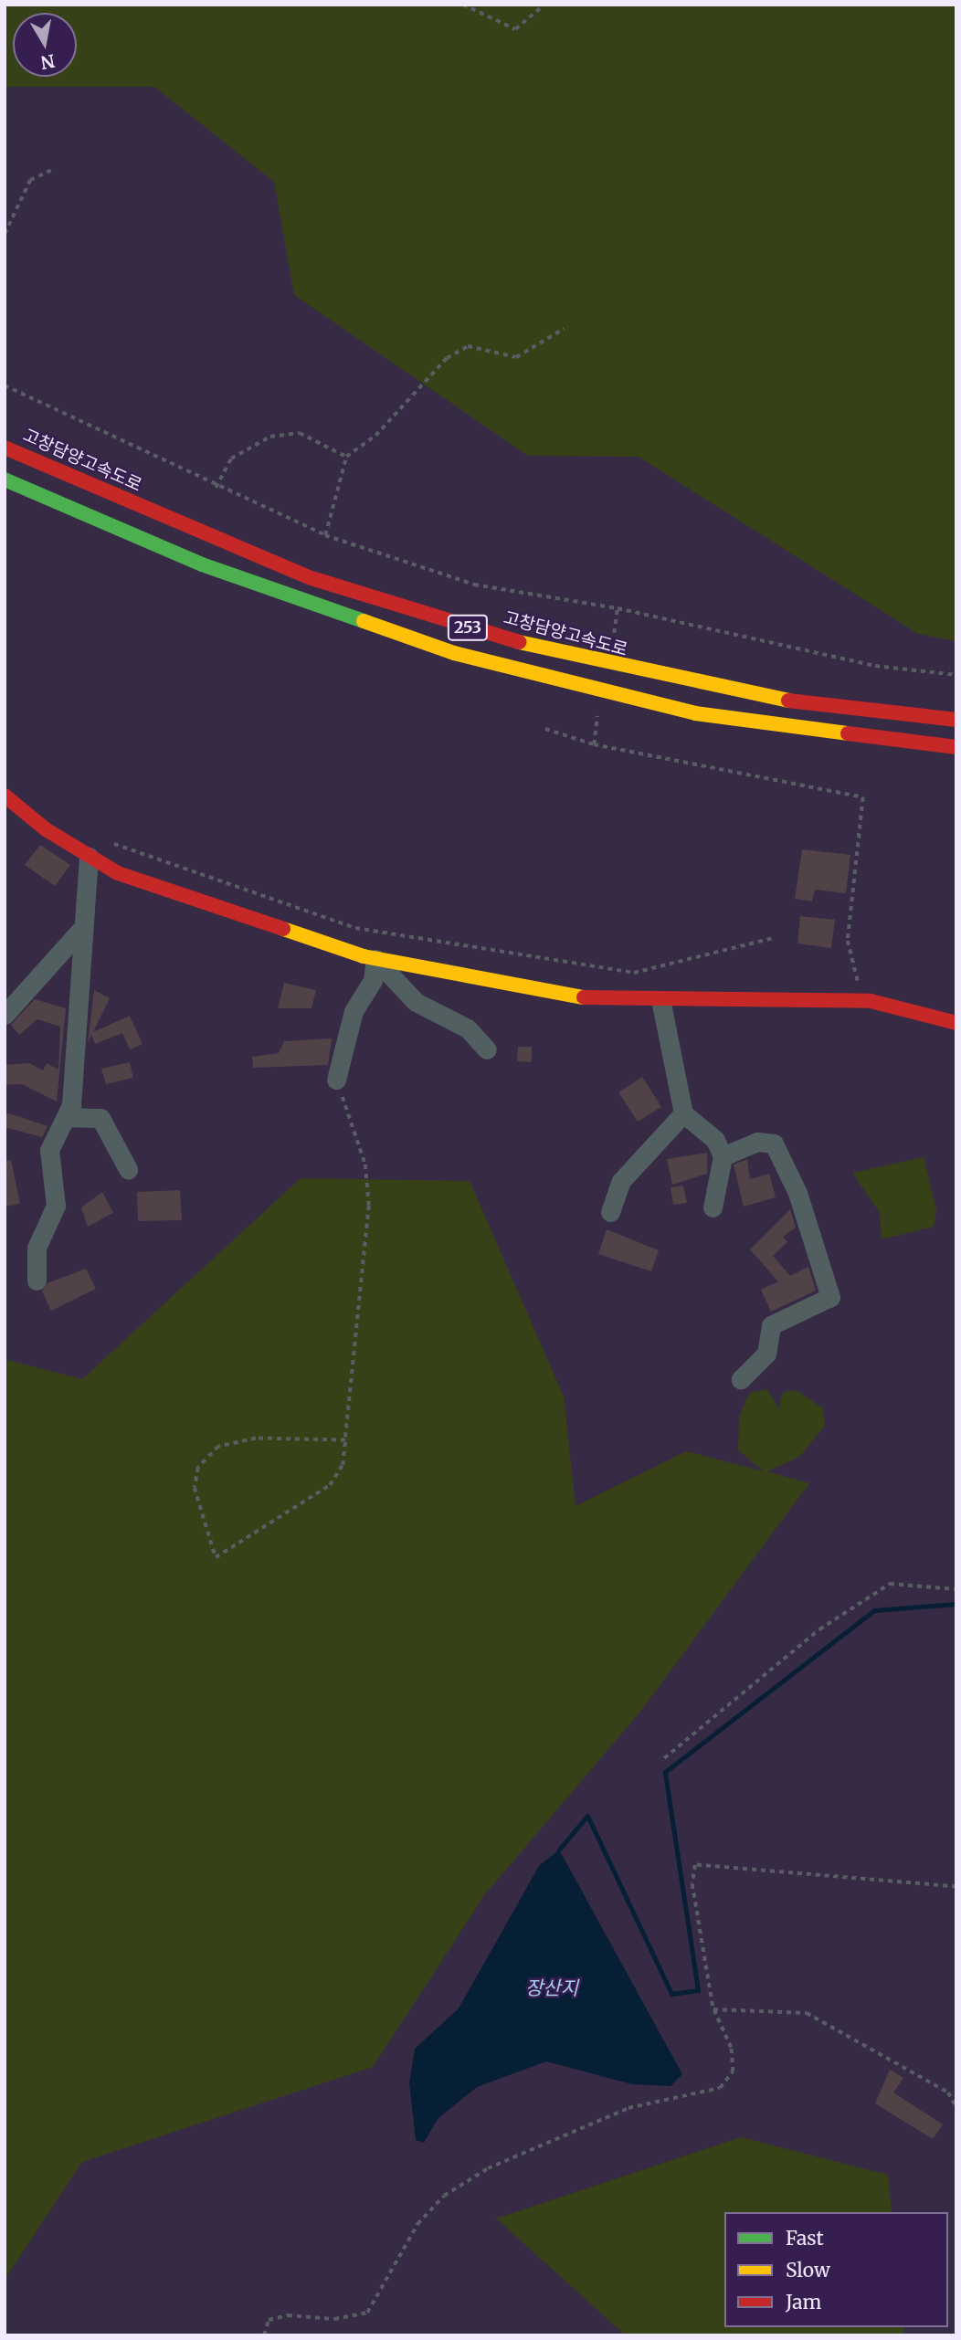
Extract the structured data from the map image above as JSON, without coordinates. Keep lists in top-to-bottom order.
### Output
{
  "streets": {
    "main road": ["고창담양고속도로", "253"]
  },
  "water": ["장산지"],
  "legend": ["Fast", "Slow", "Jam"],
  "north": "bottom"
}
